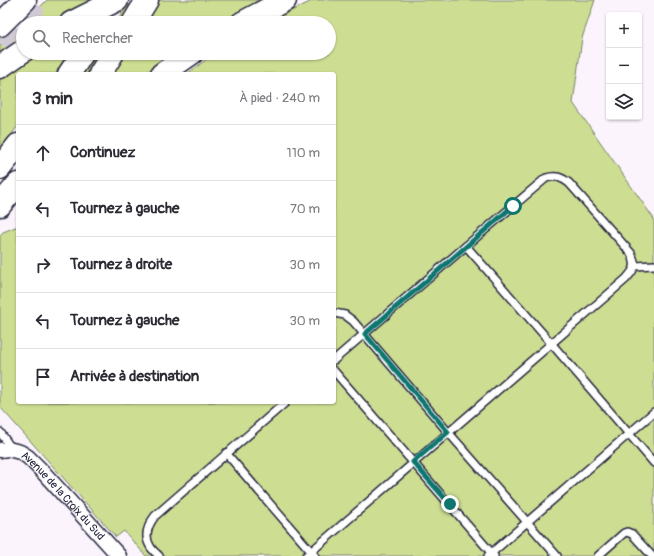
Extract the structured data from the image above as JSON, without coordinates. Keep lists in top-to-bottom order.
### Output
{
  "streets": {
    "street": ["Avenue de la Croix du Sud"]
  },
  "page": {
    "map_buttons": ["+", "−"],
    "search": "Rechercher",
    "heading": ["3 min", "À pied · 240 m"],
    "list": [
      ["Continuez", "110 m"],
      ["Tournez à gauche", "70 m"],
      ["Tournez à droite", "30 m"],
      ["Tournez à gauche", "30 m"],
      "Arrivée à destination"
    ]
  }
}
